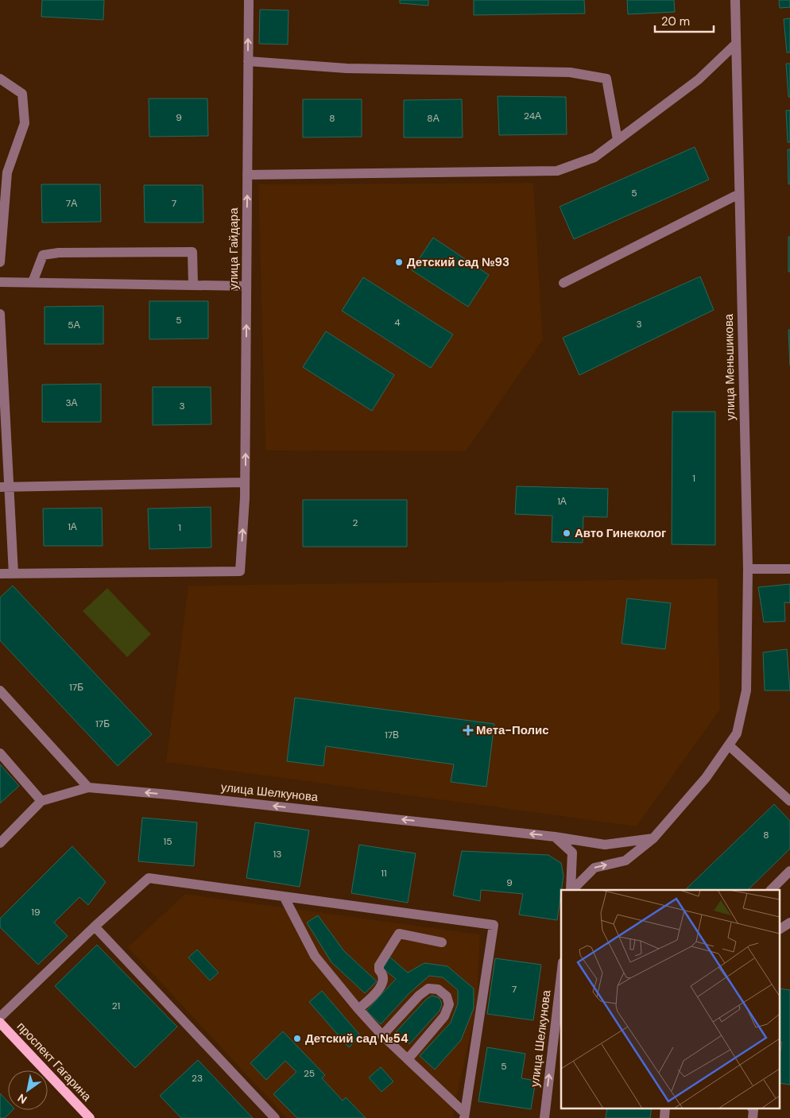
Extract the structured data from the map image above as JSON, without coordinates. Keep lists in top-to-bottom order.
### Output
{
  "streets": {
    "main road": ["проспект Гагарина"],
    "street": ["улица Гайдара", "улица Меньшикова", "улица Шелкунова"]
  },
  "places": {
    "other": ["Детский сад №93", "Авто Гинеколог", "Детский сад №54"],
    "health": ["Мета-Полис"]
  },
  "house_numbers": [
    "24А",
    "9",
    "8",
    "8А",
    "5",
    "7А",
    "7",
    "5",
    "4",
    "3",
    "5А",
    "3А",
    "3",
    "1",
    "1А",
    "2",
    "1А",
    "1",
    "17Б",
    "17Б",
    "17В",
    "8",
    "15",
    "13",
    "11",
    "9",
    "19",
    "7",
    "21",
    "5",
    "25",
    "23"
  ],
  "scale_bar": "20 m",
  "north": "bottom left"
}
